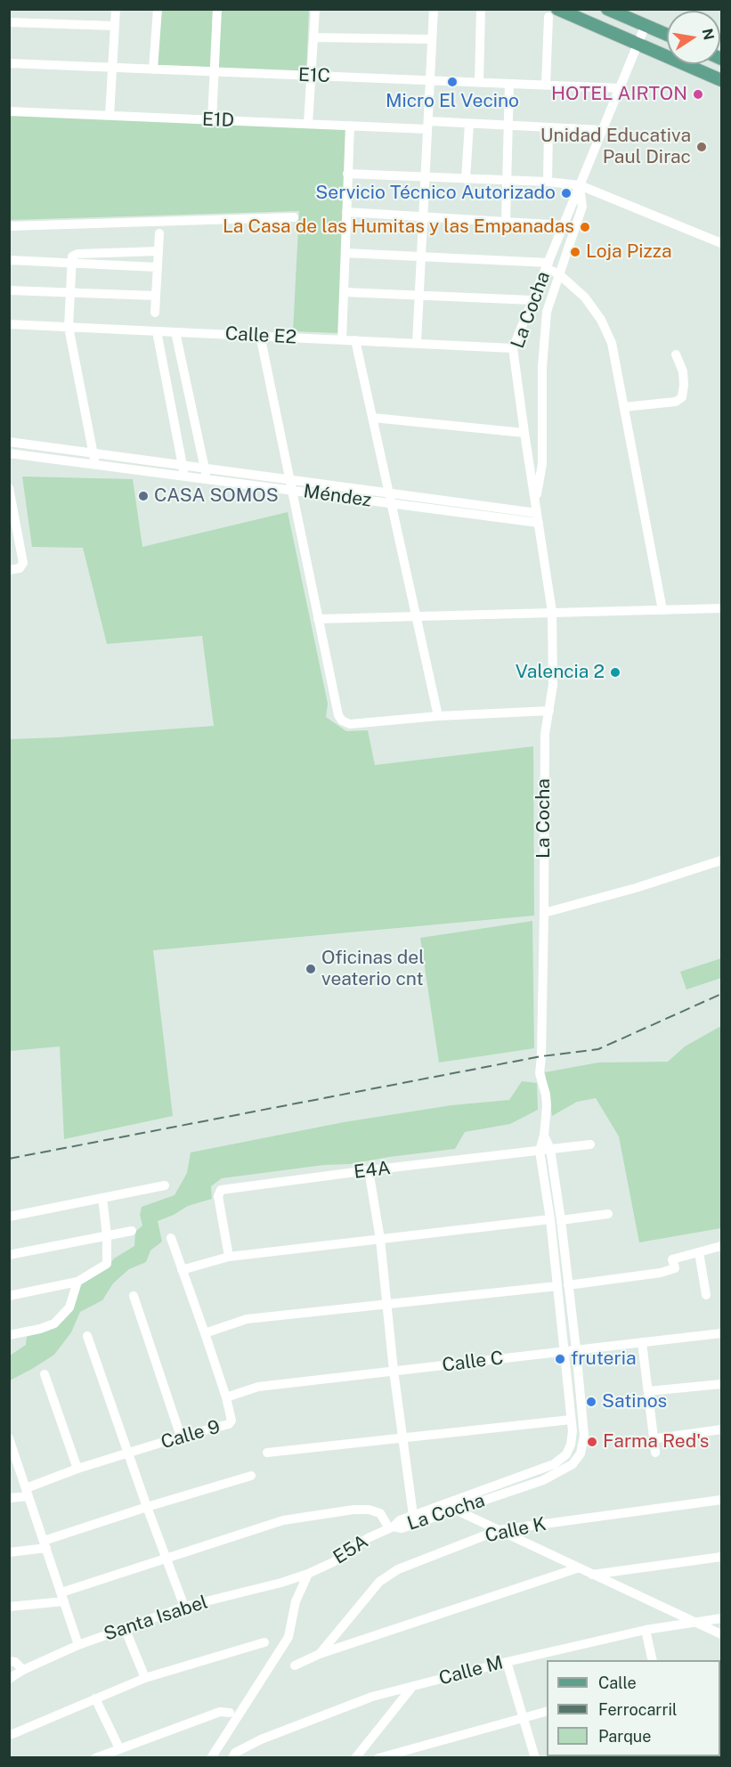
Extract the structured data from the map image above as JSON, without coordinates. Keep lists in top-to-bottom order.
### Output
{
  "streets": {
    "street": [
      "E1C",
      "E1D",
      "La Cocha",
      "Calle E2",
      "Méndez",
      "E4A",
      "Calle C",
      "Calle 9",
      "Calle K",
      "E5A",
      "Santa Isabel",
      "Calle M"
    ]
  },
  "crossings": [
    ["E1C", "La Cocha"],
    ["E1D", "La Cocha"],
    ["La Cocha", "Calle E2"],
    ["La Cocha", "Méndez"],
    ["La Cocha", "E4A"],
    ["La Cocha", "Calle C"],
    ["La Cocha", "E5A"],
    ["Calle C", "Calle 9"],
    ["E5A", "Santa Isabel"]
  ],
  "places": [
    "Micro El Vecino",
    "HOTEL AIRTON",
    "Unidad Educativa Paul Dirac",
    "Servicio Técnico Autorizado",
    "La Casa de las Humitas y las Empanadas",
    "Loja Pizza",
    "CASA SOMOS",
    "Valencia 2",
    "Oficinas del veaterio cnt",
    "fruteria",
    "Satinos",
    "Farma Red's"
  ],
  "legend": ["Calle", "Ferrocarril", "Parque"],
  "north": "right"
}
